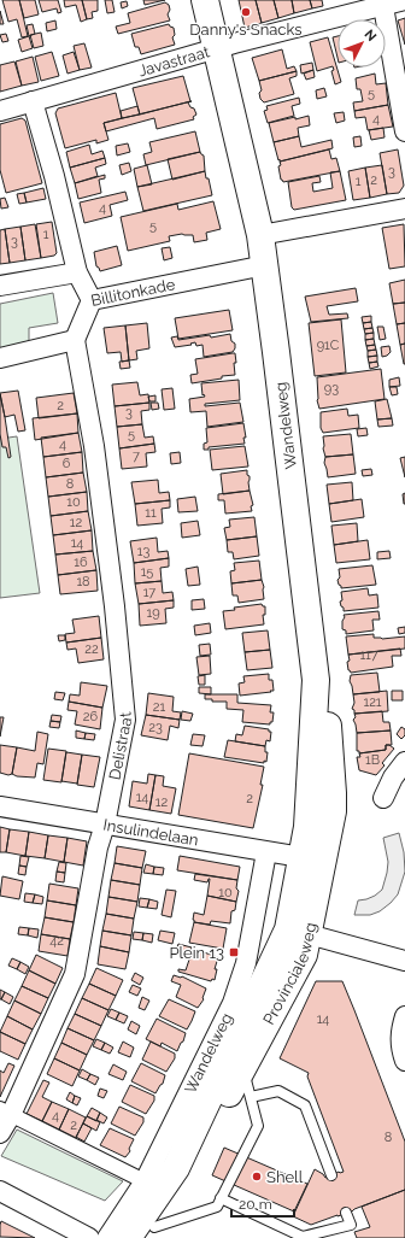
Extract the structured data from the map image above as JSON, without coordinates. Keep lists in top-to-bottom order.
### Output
{
  "streets": {
    "main road": ["Wandelweg", "Provincialeweg"],
    "street": [
      "Javastraat",
      "Billitonkade",
      "Delistraat",
      "Insulindelaan"
    ]
  },
  "crossings": [
    ["Javastraat", "Wandelweg"],
    ["Billitonkade", "Wandelweg"],
    ["Billitonkade", "Delistraat"],
    ["Wandelweg", "Insulindelaan"],
    ["Wandelweg", "Provincialeweg"],
    ["Delistraat", "Insulindelaan"],
    ["Insulindelaan", "Provincialeweg"]
  ],
  "places": {
    "other": ["Danny's Snacks", "Shell"],
    "transit": ["Plein 13"]
  },
  "house_numbers": [
    "5",
    "4",
    "3",
    "2",
    "1",
    "4",
    "5",
    "1",
    "3",
    "91C",
    "93",
    "2",
    "3",
    "5",
    "4",
    "7",
    "6",
    "8",
    "10",
    "11",
    "12",
    "14",
    "13",
    "16",
    "15",
    "18",
    "17",
    "19",
    "22",
    "117",
    "121",
    "21",
    "26",
    "23",
    "1B",
    "14",
    "2",
    "12",
    "10",
    "42",
    "14",
    "4",
    "2",
    "8"
  ],
  "scale_bar": "20 m",
  "north": "top right"
}
